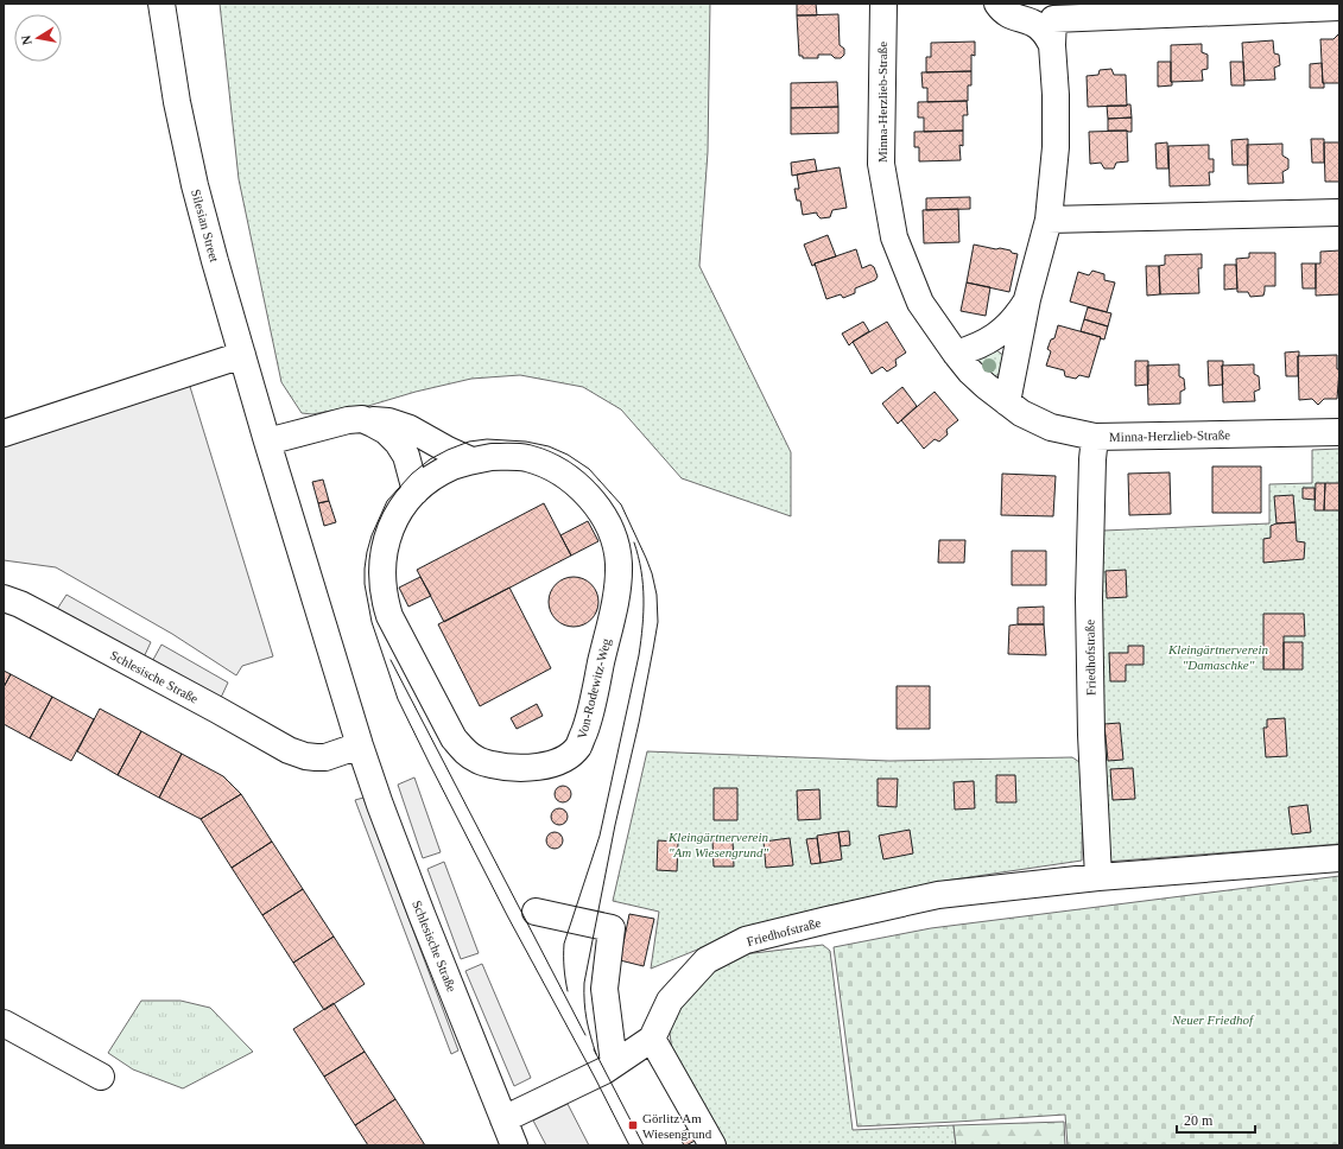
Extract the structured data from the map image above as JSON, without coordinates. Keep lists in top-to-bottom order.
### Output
{
  "streets": {
    "street": [
      "Minna-Herzlieb-Straße",
      "Silesian Street",
      "Friedhofstraße",
      "Schlesische Straße",
      "Von-Rodewitz-Weg"
    ]
  },
  "crossings": [
    ["Minna-Herzlieb-Straße", "Friedhofstraße"],
    ["Silesian Street", "Schlesische Straße"]
  ],
  "parks": ["Kleingärtnerverein \"Damaschke\"", "Kleingärtnerverein \"Am Wiesengrund\"", "Neuer Friedhof"],
  "places": {
    "transit": ["Görlitz Am Wiesengrund"]
  },
  "scale_bar": "20 m",
  "north": "left"
}
